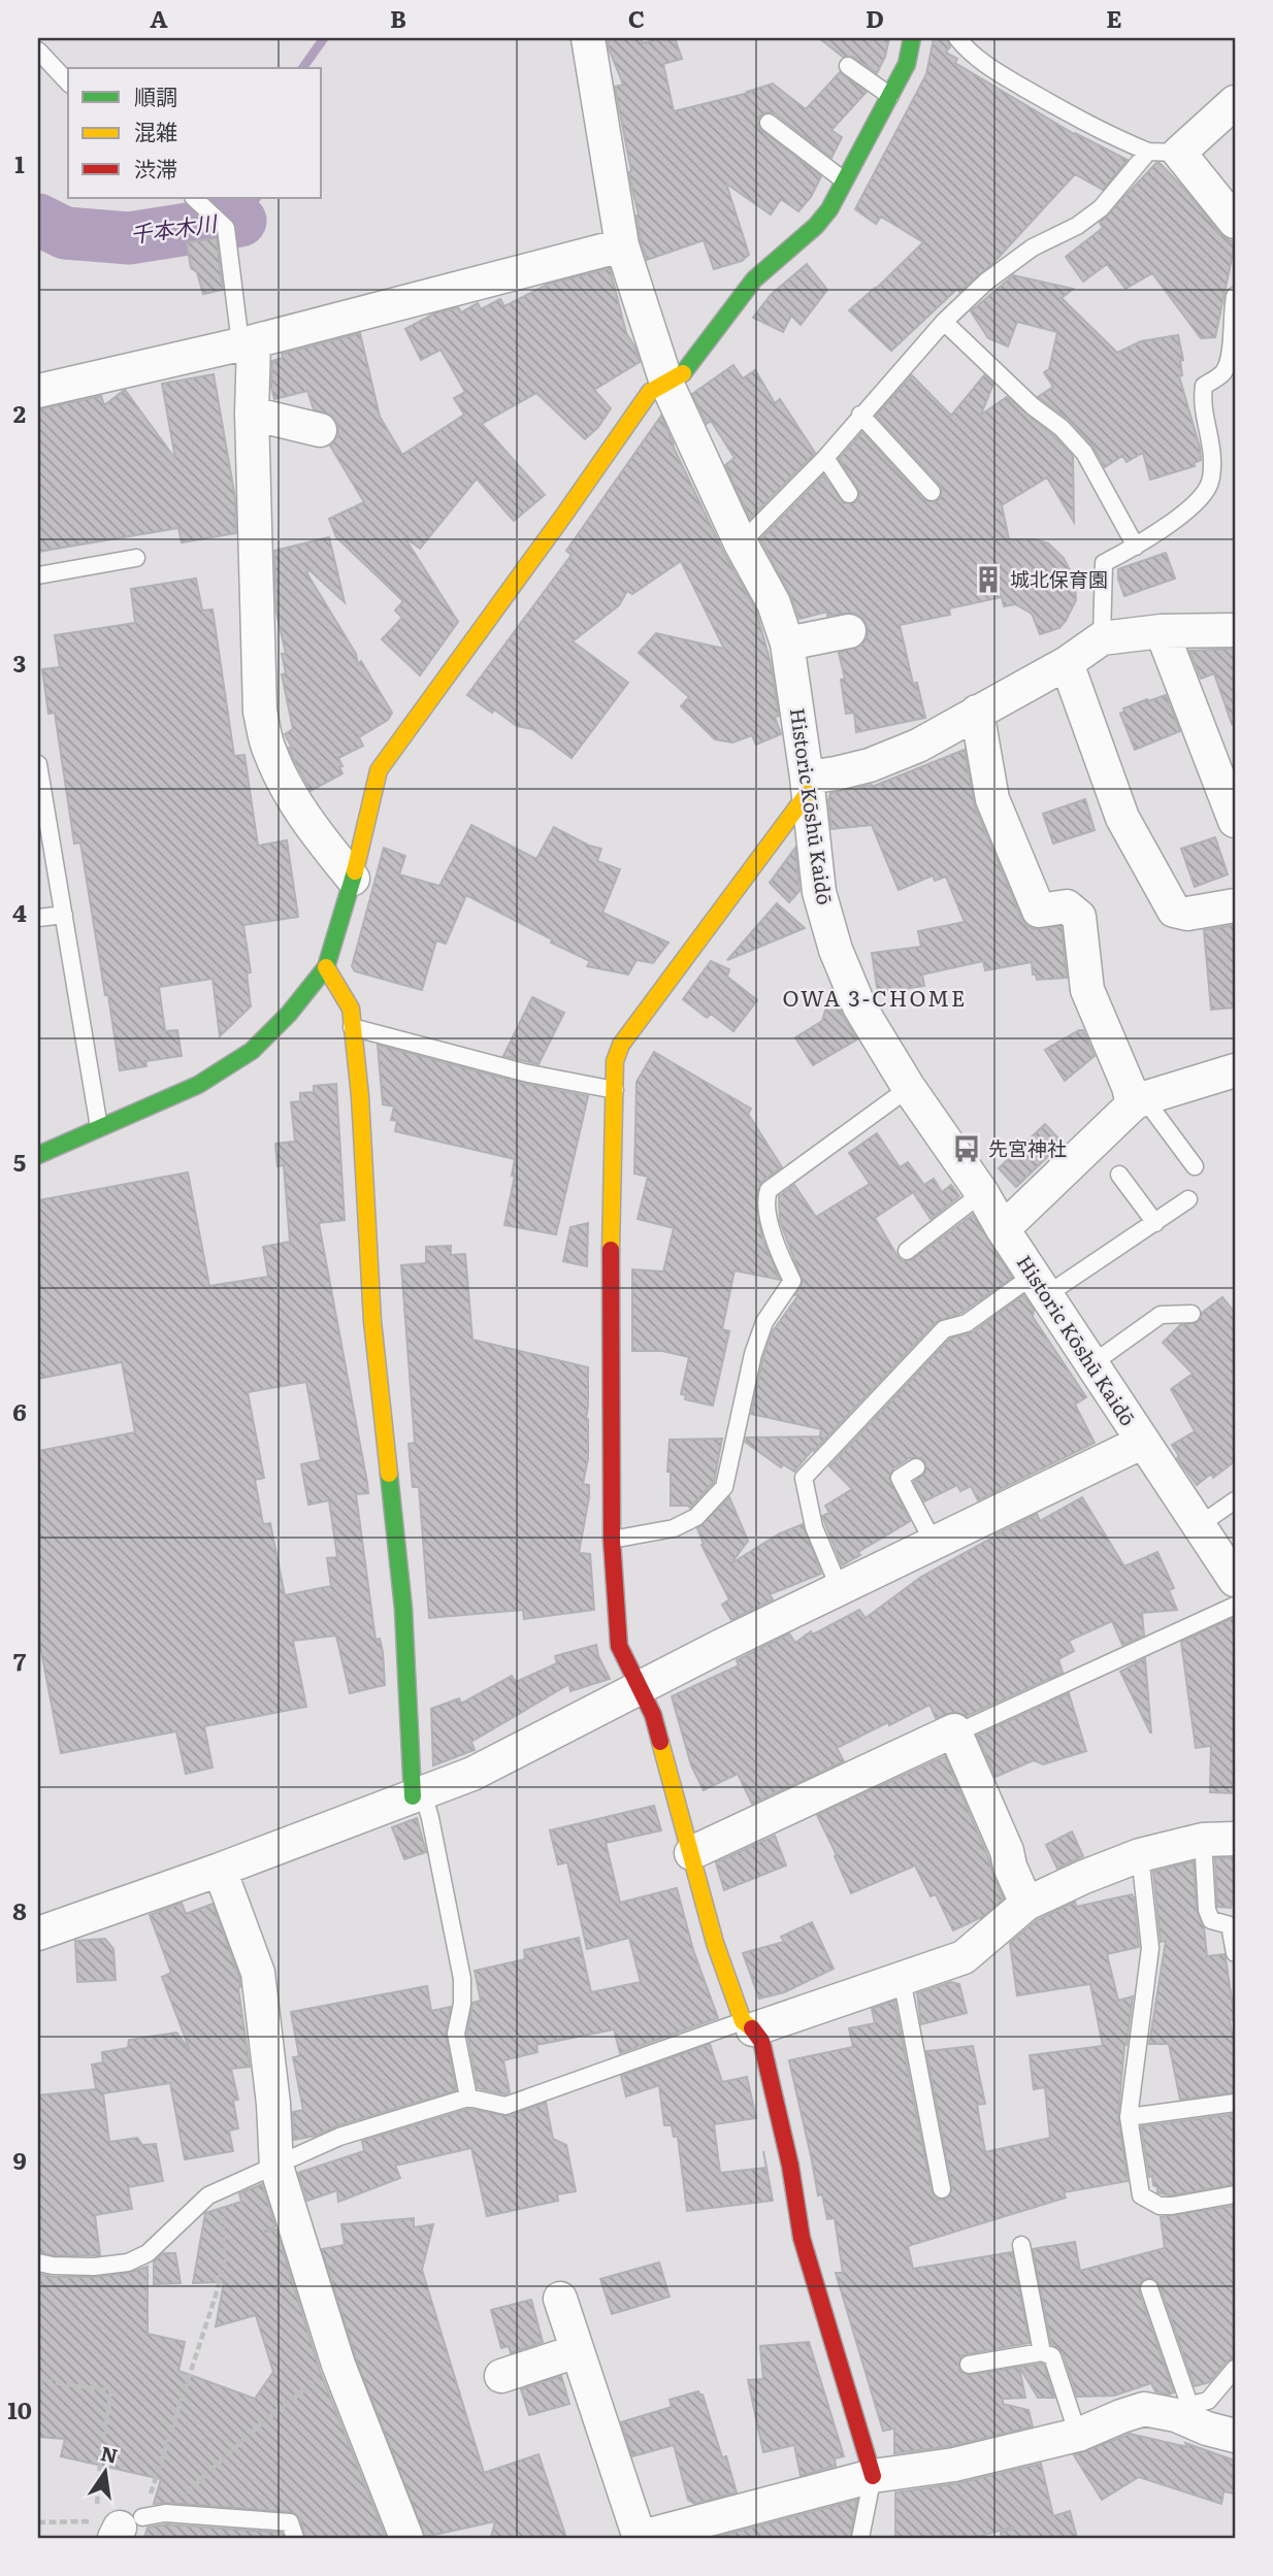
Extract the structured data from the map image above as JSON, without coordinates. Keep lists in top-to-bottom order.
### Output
{
  "streets": {
    "street": ["Historic Kōshū Kaidō"]
  },
  "districts": ["OWA 3-CHOME"],
  "water": ["千本木川"],
  "places": {
    "building": ["城北保育園"],
    "bus stop": ["先宮神社"]
  },
  "legend": ["順調", "混雑", "渋滞"],
  "north": "top",
  "grid": {
    "columns": [
      "A",
      "B",
      "C",
      "D",
      "E"
    ],
    "rows": [
      "1",
      "2",
      "3",
      "4",
      "5",
      "6",
      "7",
      "8",
      "9",
      "10"
    ]
  }
}
